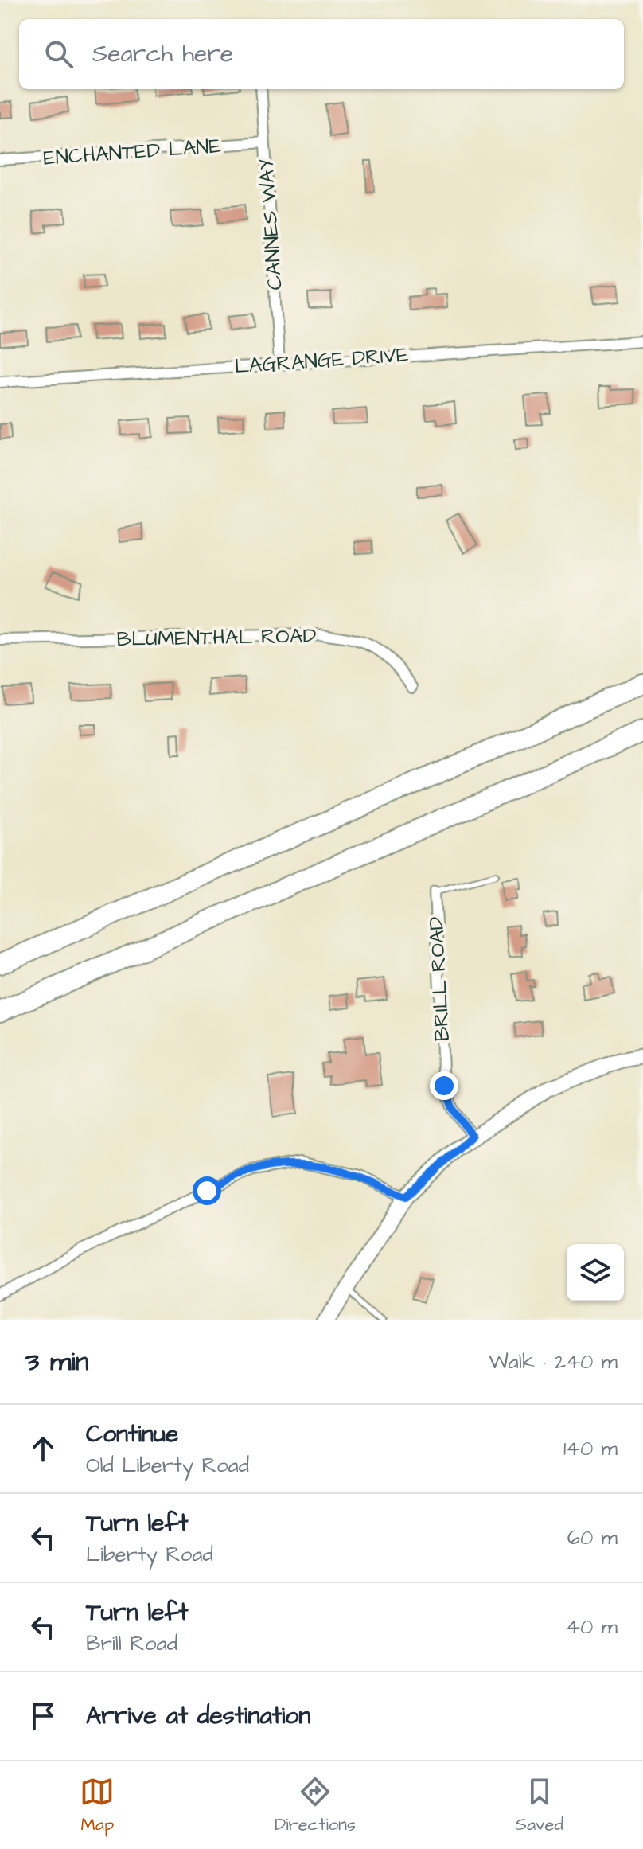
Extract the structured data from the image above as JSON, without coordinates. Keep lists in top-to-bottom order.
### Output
{
  "streets": {
    "street": [
      "ENCHANTED LANE",
      "CANNES WAY",
      "LAGRANGE DRIVE",
      "BLUMENTHAL ROAD",
      "BRILL ROAD"
    ]
  },
  "crossings": [
    ["ENCHANTED LANE", "CANNES WAY"],
    ["CANNES WAY", "LAGRANGE DRIVE"]
  ],
  "page": {
    "search": "Search here",
    "heading": ["3 min", "Walk · 240 m"],
    "list": [
      ["Continue", "Old Liberty Road", "140 m"],
      ["Turn left", "Liberty Road", "60 m"],
      ["Turn left", "Brill Road", "40 m"],
      "Arrive at destination"
    ],
    "nav": ["Map", "Directions", "Saved"]
  }
}
